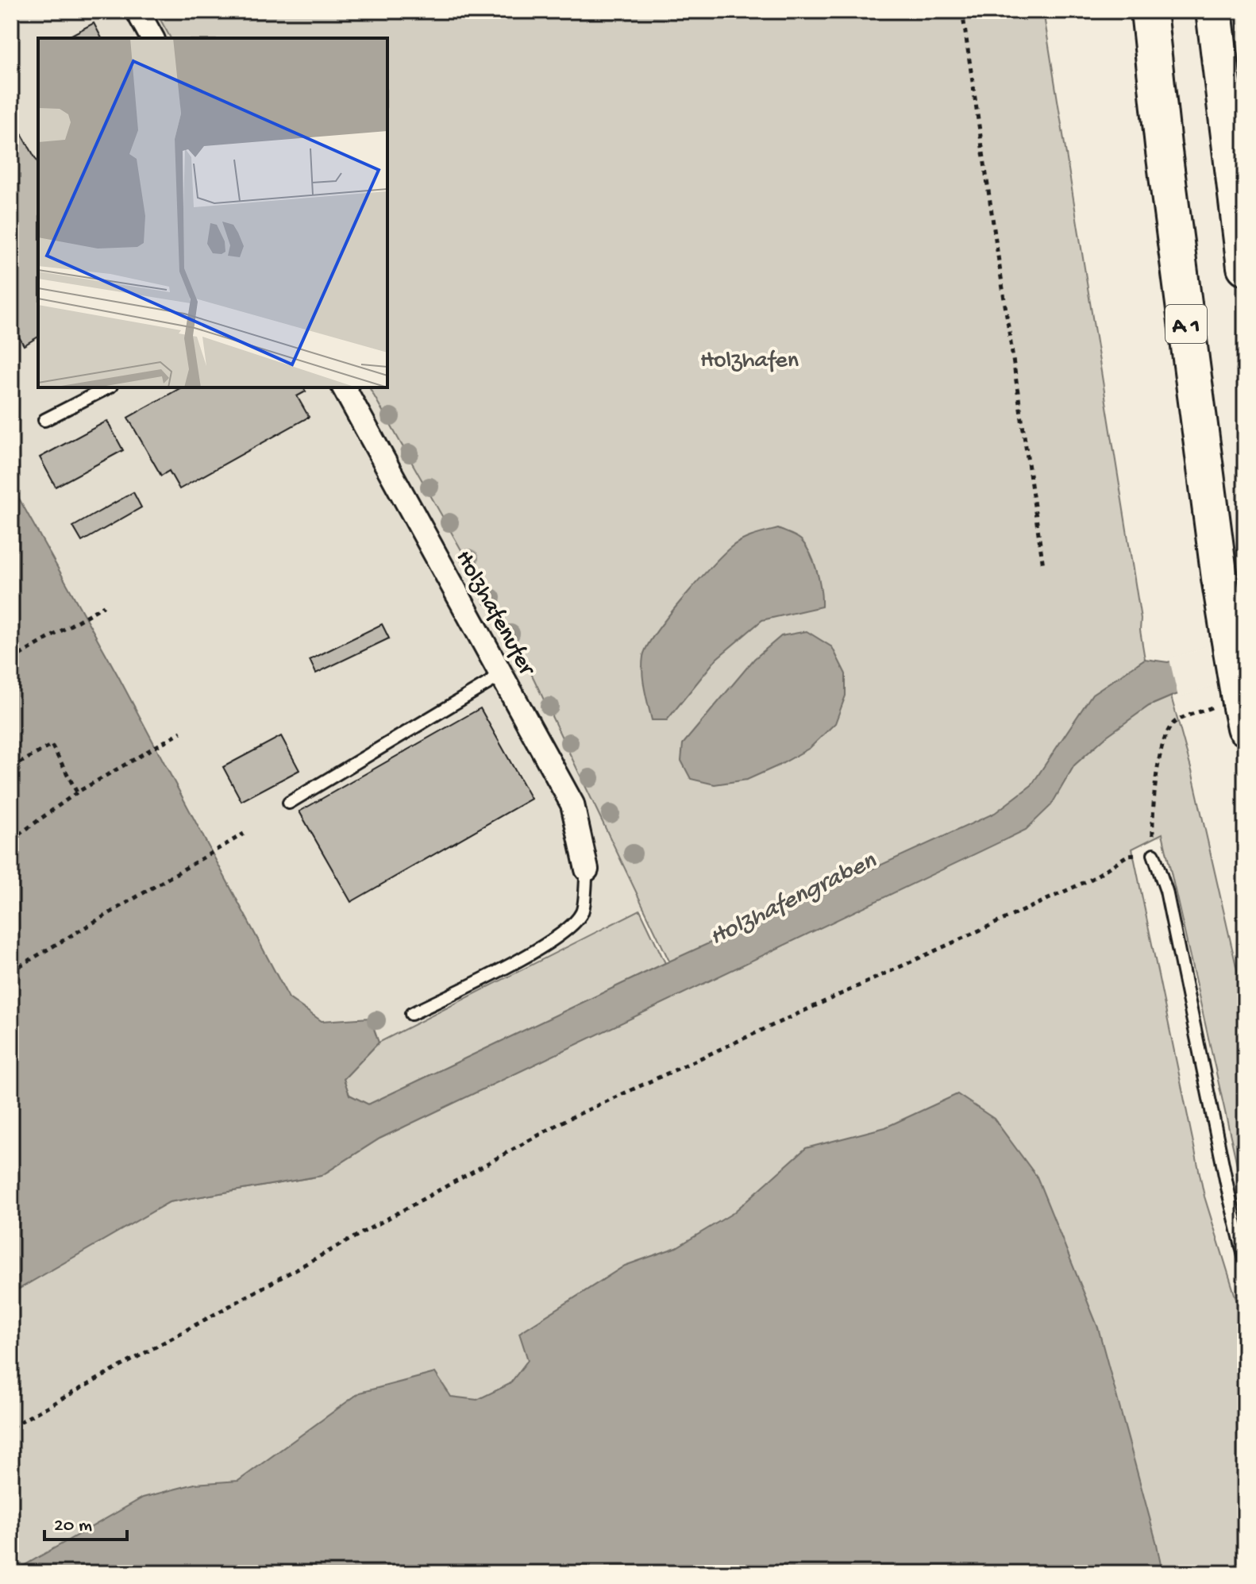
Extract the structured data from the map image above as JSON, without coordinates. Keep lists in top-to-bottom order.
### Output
{
  "streets": {
    "highway": ["A 1"],
    "street": ["Holzhafenufer"]
  },
  "water": ["Holzhafengraben"],
  "parks": ["Holzhafen"],
  "scale_bar": "20 m"
}
